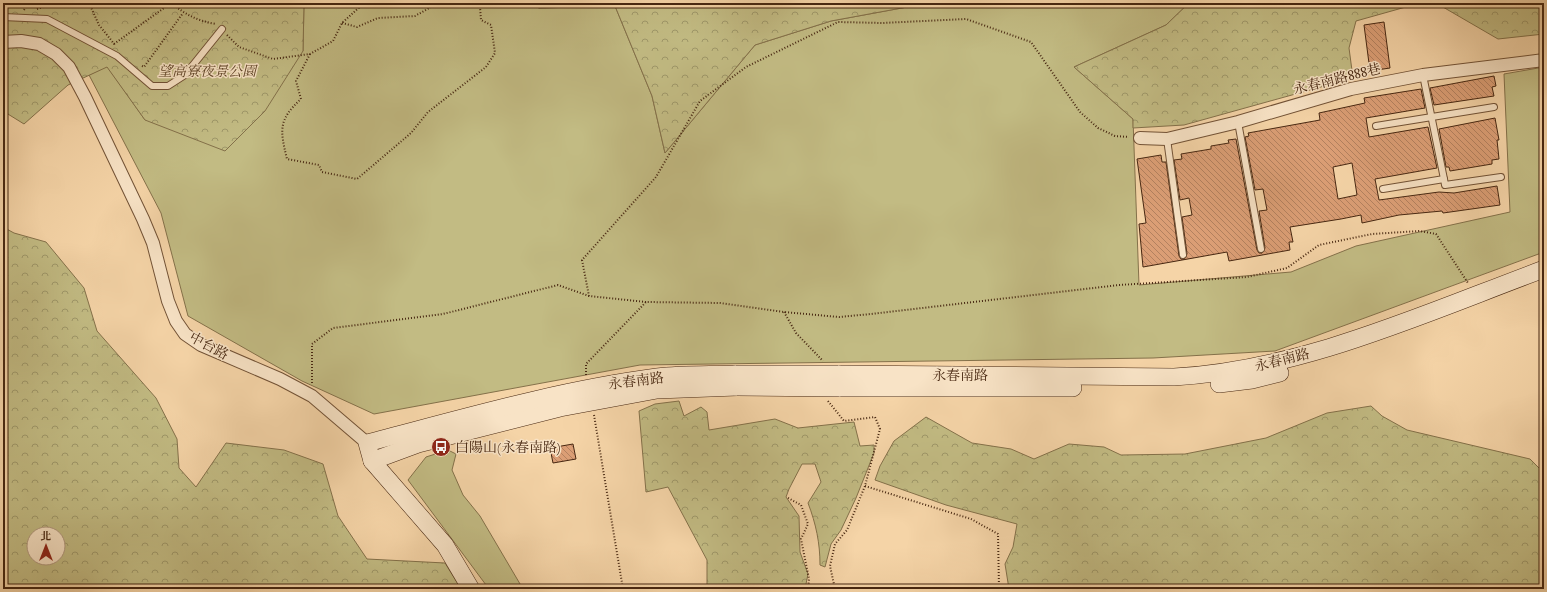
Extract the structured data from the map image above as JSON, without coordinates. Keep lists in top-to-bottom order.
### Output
{
  "streets": {
    "street": ["永春南路888巷", "中台路", "永春南路"]
  },
  "crossings": [
    ["中台路", "永春南路"]
  ],
  "parks": ["望高寮夜景公園"],
  "places": {
    "bus stop": ["白陽山(永春南路)"]
  },
  "north": "top"
}
